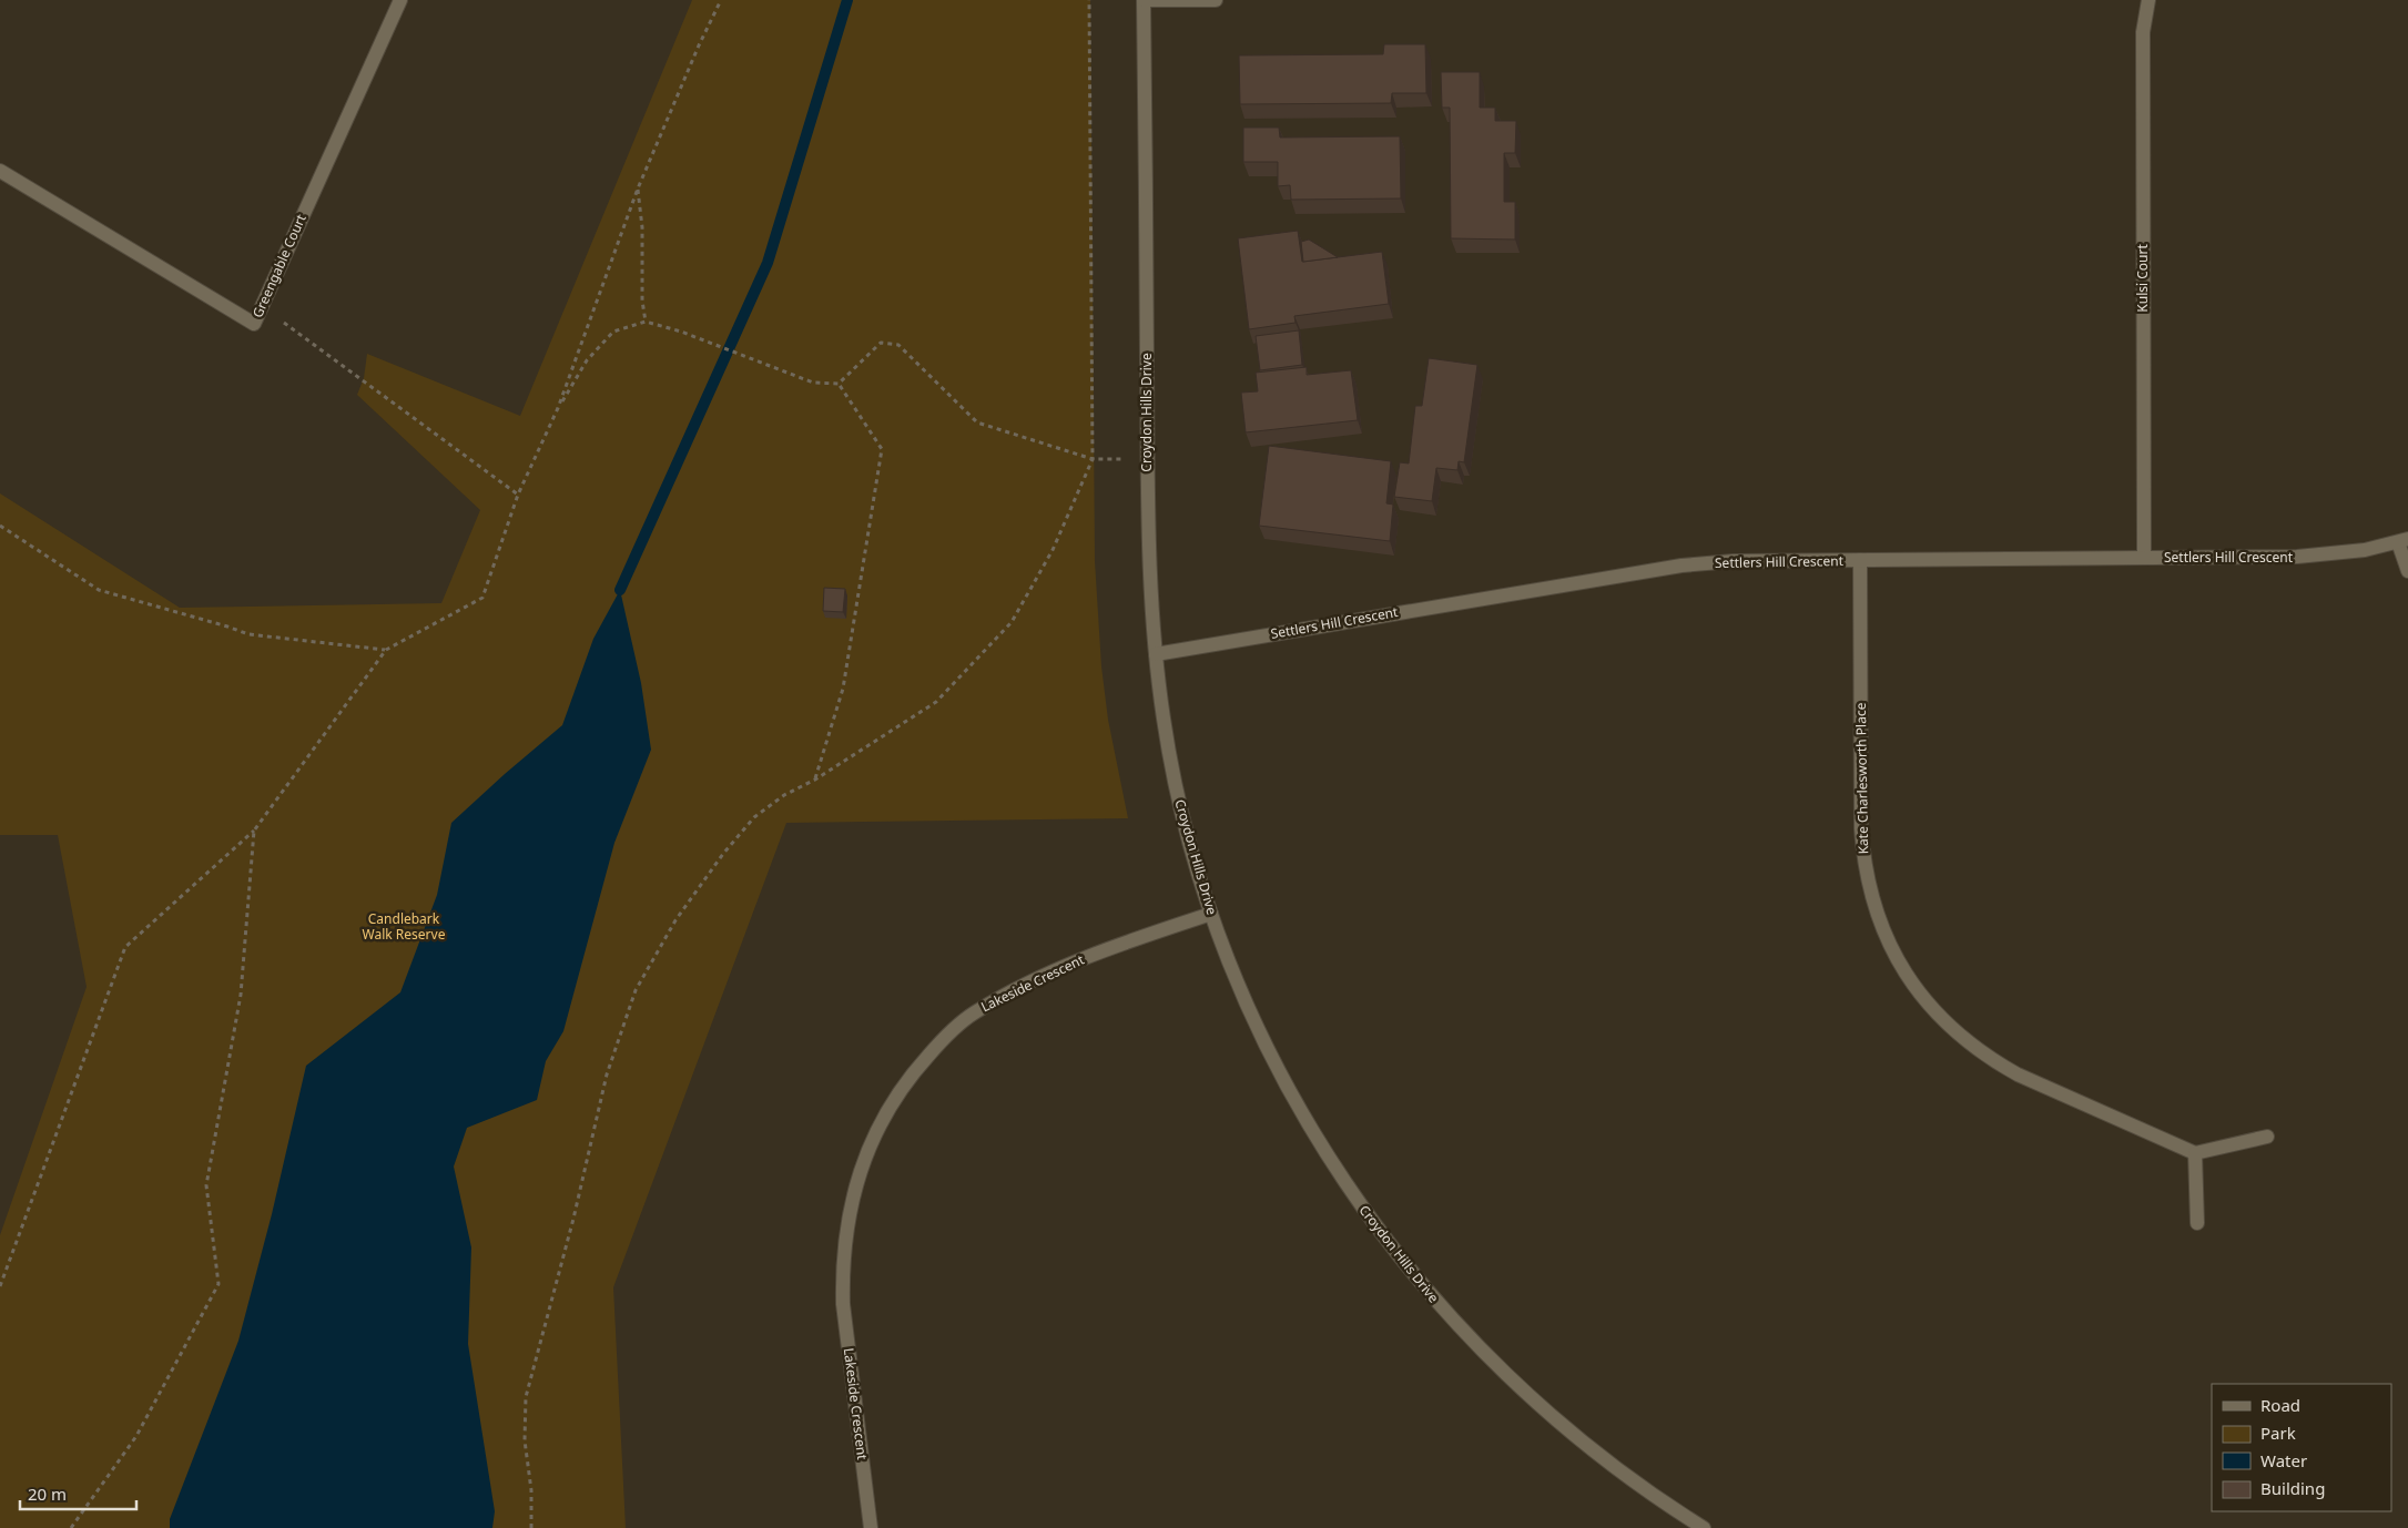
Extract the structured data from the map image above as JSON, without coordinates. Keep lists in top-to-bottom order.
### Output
{
  "streets": {
    "street": [
      "Greengable Court",
      "Kulsi Court",
      "Croydon Hills Drive",
      "Settlers Hill Crescent",
      "Kate Charlesworth Place",
      "Lakeside Crescent"
    ]
  },
  "crossings": [
    ["Kulsi Court", "Settlers Hill Crescent"],
    ["Croydon Hills Drive", "Settlers Hill Crescent"],
    ["Croydon Hills Drive", "Lakeside Crescent"],
    ["Settlers Hill Crescent", "Kate Charlesworth Place"]
  ],
  "parks": ["Candlebark Walk Reserve"],
  "legend": [
    "Road",
    "Park",
    "Water",
    "Building"
  ],
  "scale_bar": "20 m"
}
